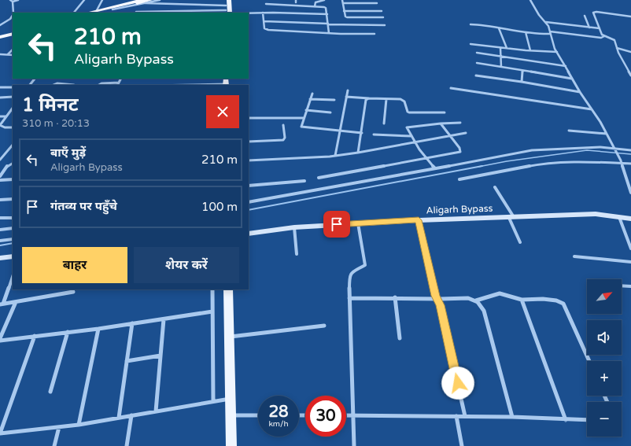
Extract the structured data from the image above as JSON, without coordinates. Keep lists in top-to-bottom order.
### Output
{
  "streets": {
    "main road": ["Aligarh Bypass"]
  },
  "north": "top right",
  "page": {
    "turn": ["210 m", "Aligarh Bypass"],
    "heading": ["1 मिनट", "310 m · 20:13"],
    "list": [
      {
        "name": "बाएँ मुड़ें",
        "note": "Aligarh Bypass",
        "value": "210 m"
      },
      {
        "name": "गंतव्य पर पहुँचे",
        "value": "100 m"
      }
    ],
    "buttons": ["बाहर", "शेयर करें"],
    "map_buttons": ["+", "−"],
    "speed": "28 km/h",
    "limit": "30"
  }
}
